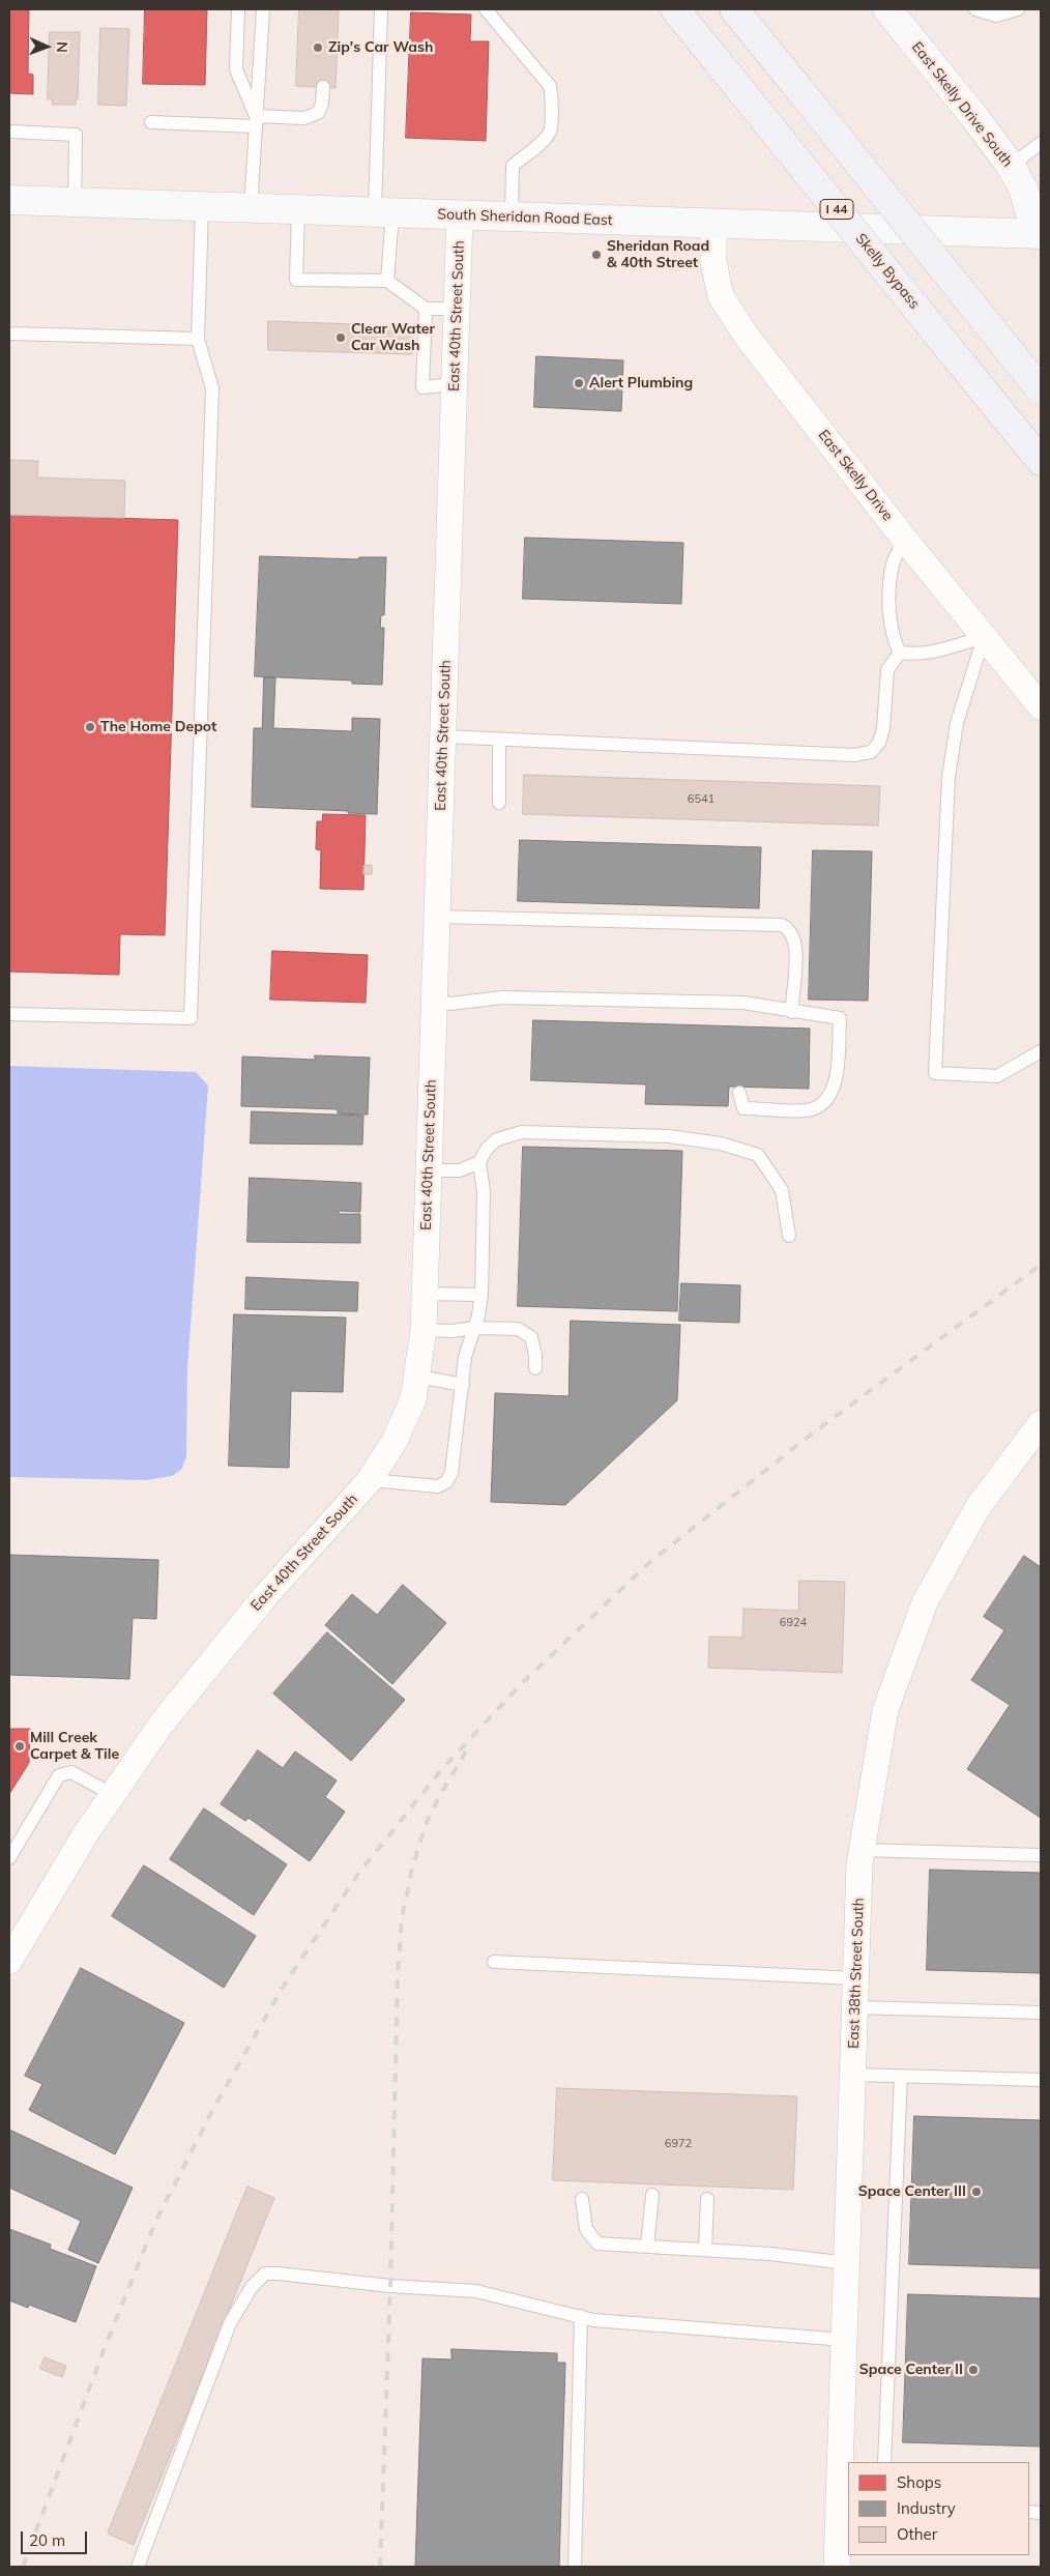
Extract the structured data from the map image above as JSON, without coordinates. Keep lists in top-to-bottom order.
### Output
{
  "streets": {
    "highway": ["I 44", "Skelly Bypass"],
    "main road": ["East Skelly Drive South", "South Sheridan Road East"],
    "street": ["East 40th Street South", "East Skelly Drive", "East 38th Street South"]
  },
  "crossings": [
    ["East Skelly Drive South", "South Sheridan Road East"],
    ["South Sheridan Road East", "East 40th Street South"],
    ["South Sheridan Road East", "East Skelly Drive"]
  ],
  "places": [
    "Zip's Car Wash",
    "Sheridan Road & 40th Street",
    "Clear Water Car Wash",
    "Alert Plumbing",
    "The Home Depot",
    "Mill Creek Carpet & Tile",
    "Space Center III",
    "Space Center II"
  ],
  "house_numbers": ["6541", "6924", "6972"],
  "legend": ["Shops", "Industry", "Other"],
  "scale_bar": "20 m",
  "north": "right"
}
